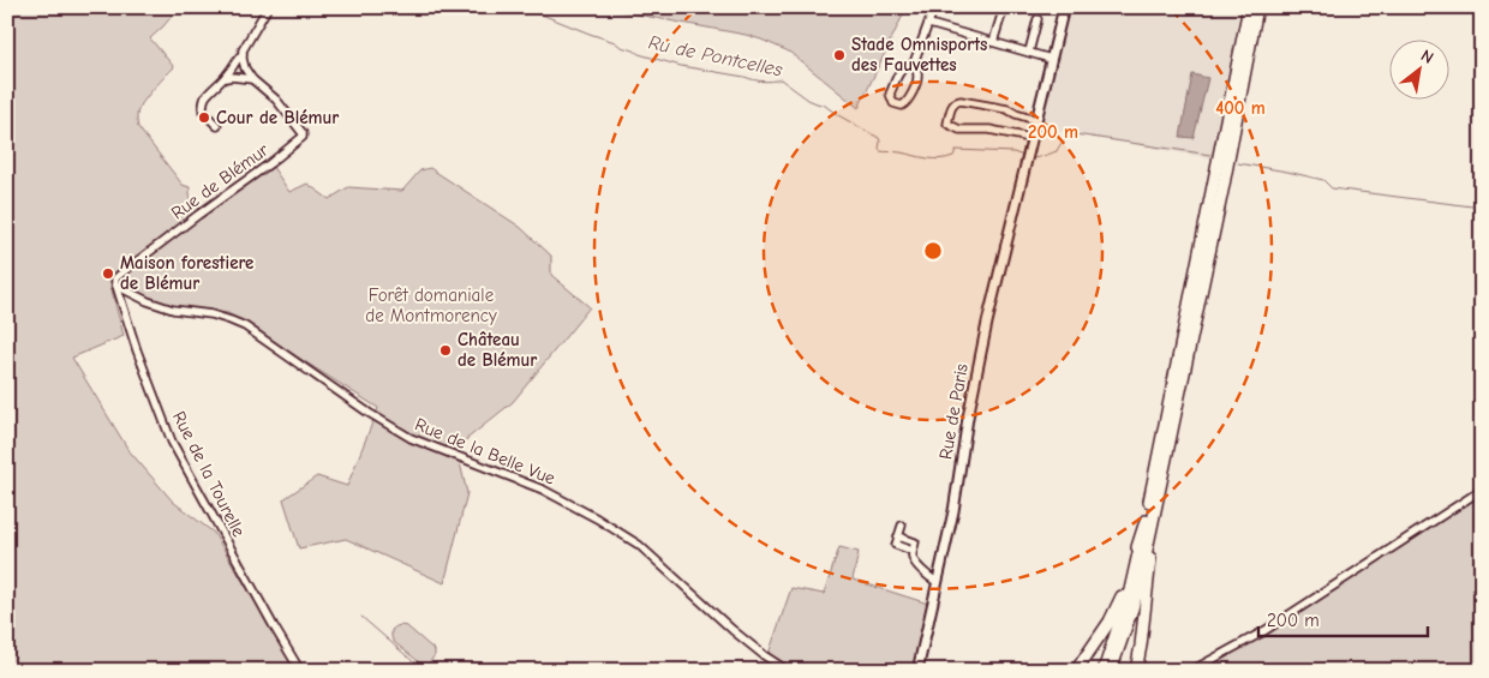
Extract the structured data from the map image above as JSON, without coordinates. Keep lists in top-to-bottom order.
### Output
{
  "streets": {
    "street": [
      "Rue de Blémur",
      "Rue de Paris",
      "Rue de la Belle Vue",
      "Rue de la Tourelle"
    ]
  },
  "crossings": [
    ["Rue de Blémur", "Rue de la Belle Vue"],
    ["Rue de Blémur", "Rue de la Tourelle"],
    ["Rue de la Belle Vue", "Rue de la Tourelle"]
  ],
  "water": ["Ru de Pontcelles"],
  "parks": ["Forêt domaniale de Montmorency"],
  "places": [
    "Stade Omnisports des Fauvettes",
    "Cour de Blémur",
    "Maison forestiere de Blémur",
    "Château de Blémur"
  ],
  "scale_bar": "200 m",
  "north": "top right",
  "rings": ["400 m", "200 m"]
}
